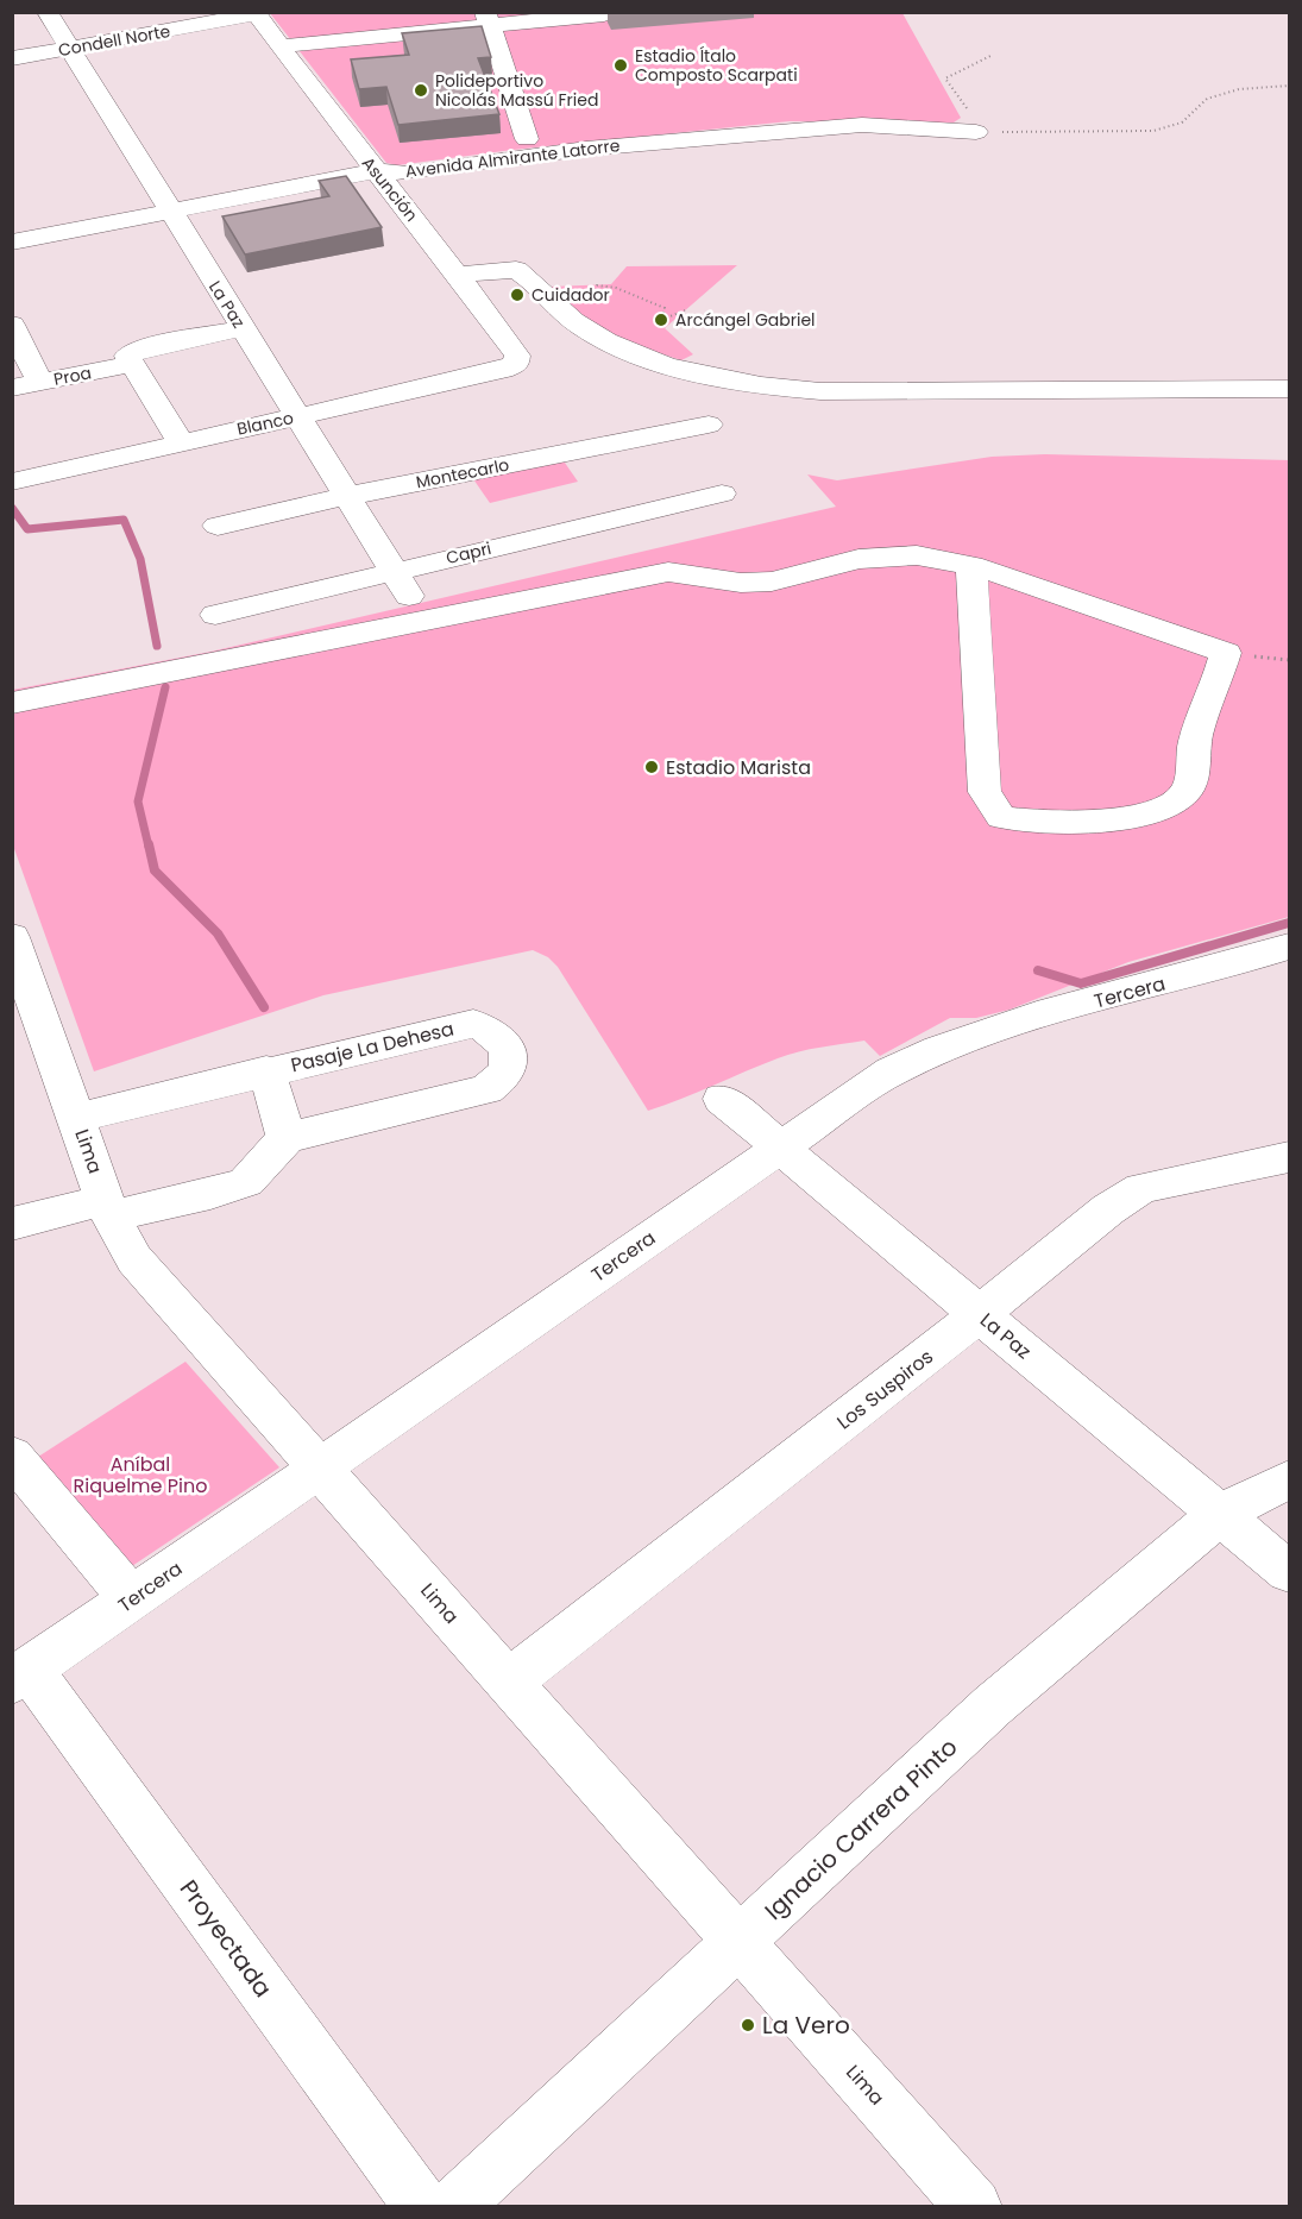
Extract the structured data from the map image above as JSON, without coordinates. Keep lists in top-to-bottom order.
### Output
{
  "streets": {
    "street": [
      "Condell Norte",
      "Avenida Almirante Latorre",
      "Asunción",
      "La Paz",
      "Proa",
      "Blanco",
      "Montecarlo",
      "Capri",
      "Tercera",
      "Pasaje La Dehesa",
      "Lima",
      "Los Suspiros",
      "Ignacio Carrera Pinto",
      "Proyectada"
    ]
  },
  "crossings": [
    ["Condell Norte", "Asunción"],
    ["Condell Norte", "La Paz"],
    ["Avenida Almirante Latorre", "Asunción"],
    ["Avenida Almirante Latorre", "La Paz"],
    ["Asunción", "Blanco"],
    ["La Paz", "Proa"],
    ["La Paz", "Blanco"],
    ["La Paz", "Montecarlo"],
    ["La Paz", "Capri"],
    ["La Paz", "Tercera"],
    ["La Paz", "Los Suspiros"],
    ["La Paz", "Ignacio Carrera Pinto"],
    ["Tercera", "Lima"],
    ["Tercera", "Proyectada"],
    ["Pasaje La Dehesa", "Lima"],
    ["Lima", "Los Suspiros"],
    ["Lima", "Ignacio Carrera Pinto"]
  ],
  "parks": ["Aníbal Riquelme Pino"],
  "places": [
    "Estadio Ítalo Composto Scarpati",
    "Polideportivo Nicolás Massú Fried",
    "Cuidador",
    "Arcángel Gabriel",
    "Estadio Marista",
    "La Vero"
  ]
}
